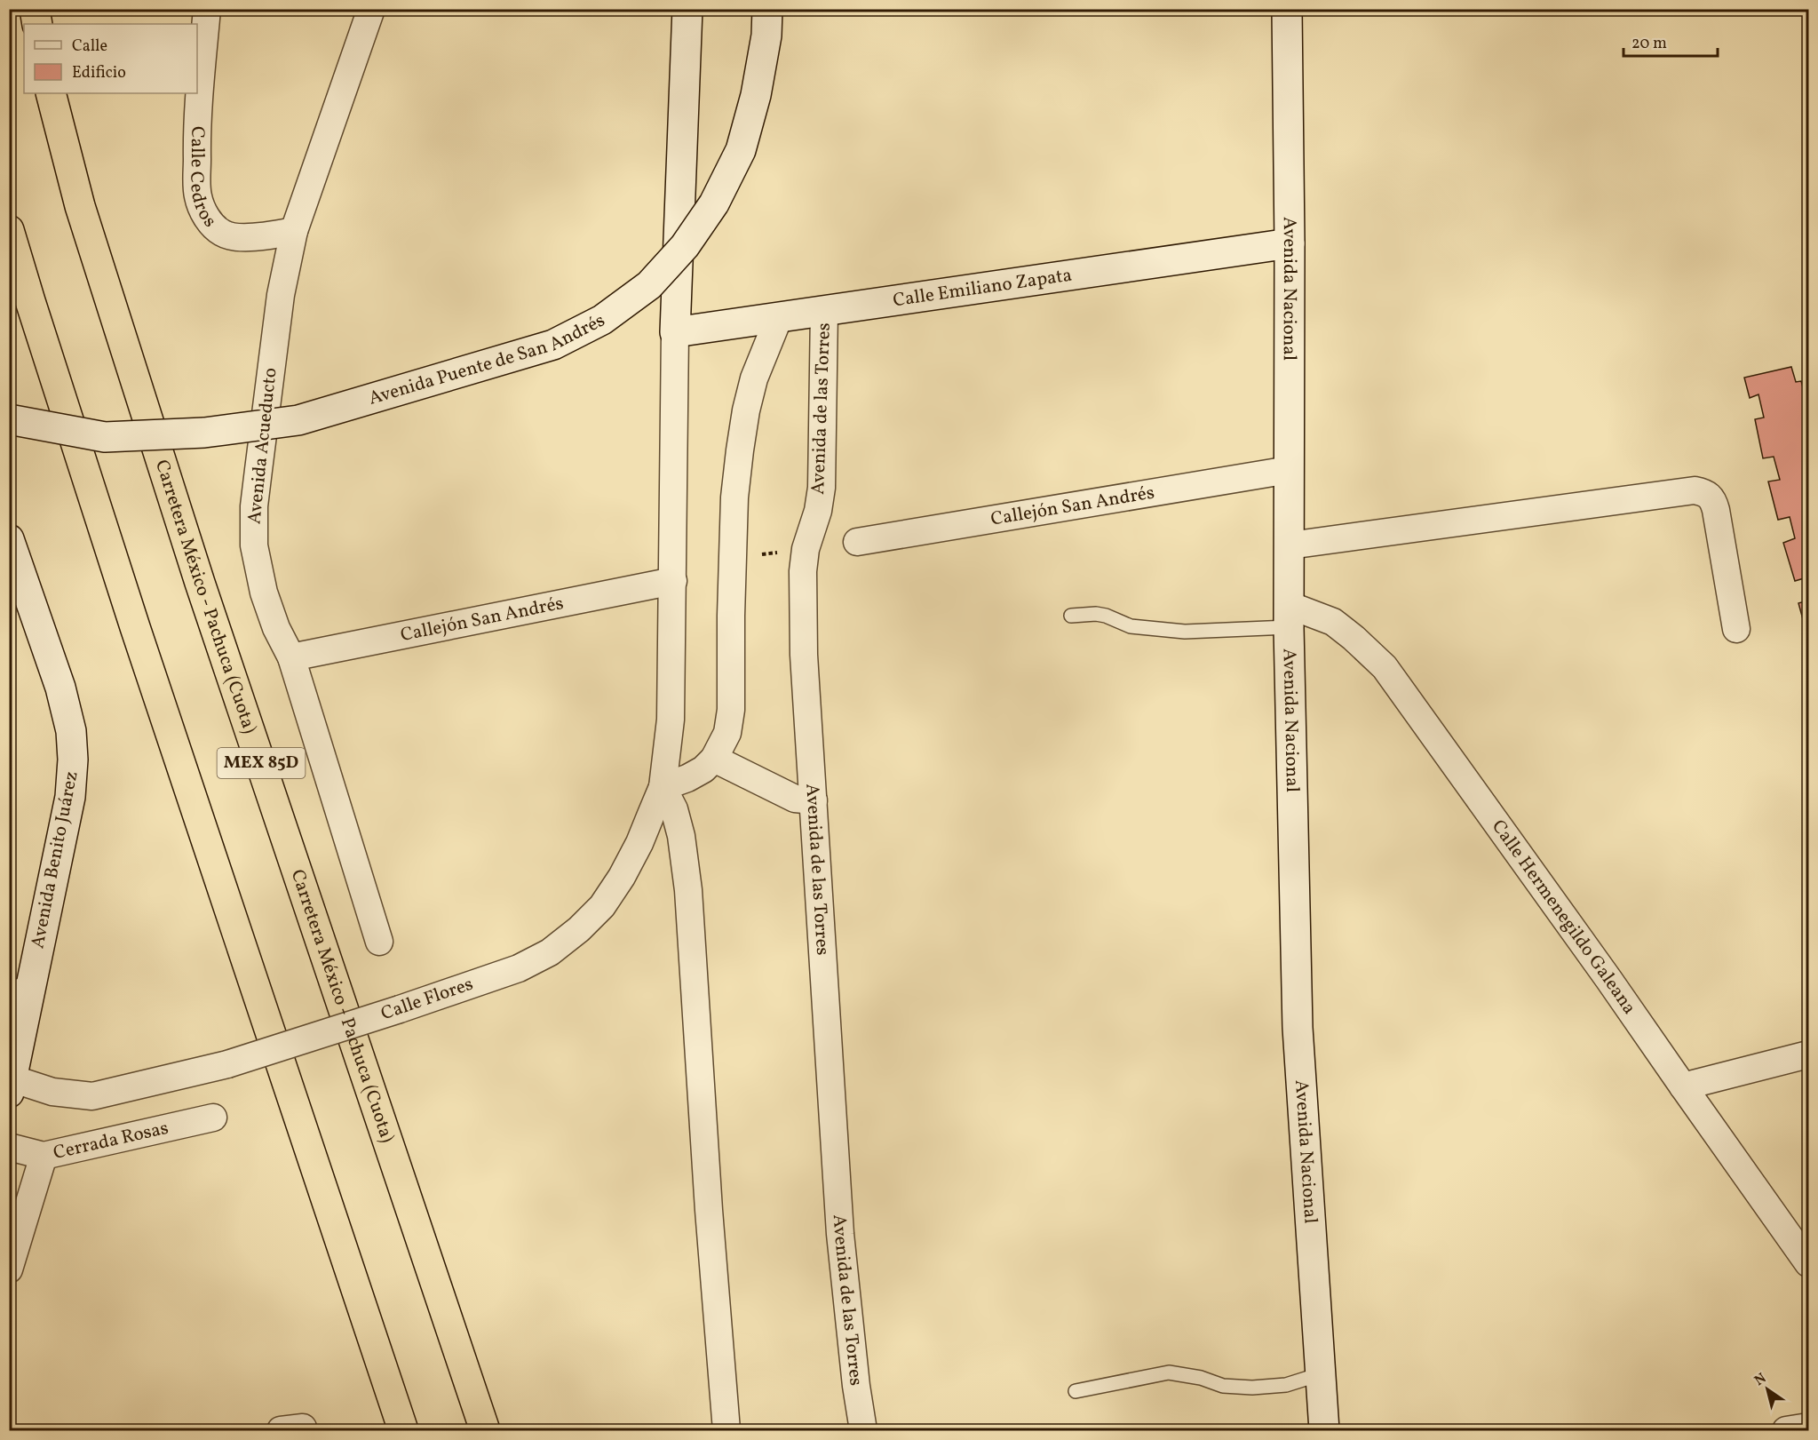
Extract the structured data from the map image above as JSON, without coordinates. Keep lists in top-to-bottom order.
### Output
{
  "streets": {
    "highway": ["Carretera México - Pachuca (Cuota)", "MEX 85D"],
    "main road": [
      "Calle Emiliano Zapata",
      "Avenida Nacional",
      "Avenida Puente de San Andrés",
      "Avenida Benito Juárez"
    ],
    "street": [
      "Calle Cedros",
      "Avenida de las Torres",
      "Avenida Acueducto",
      "Callejón San Andrés",
      "Calle Hermenegildo Galeana",
      "Calle Flores",
      "Cerrada Rosas"
    ]
  },
  "crossings": [
    ["Calle Cedros", "Avenida Acueducto"],
    ["Calle Emiliano Zapata", "Avenida Nacional"],
    ["Calle Emiliano Zapata", "Avenida de las Torres"],
    ["Avenida Nacional", "Callejón San Andrés"],
    ["Avenida Nacional", "Calle Hermenegildo Galeana"],
    ["Avenida Acueducto", "Callejón San Andrés"],
    ["Avenida Benito Juárez", "Calle Flores"]
  ],
  "legend": ["Calle", "Edificio"],
  "scale_bar": "20 m",
  "north": "top left"
}
